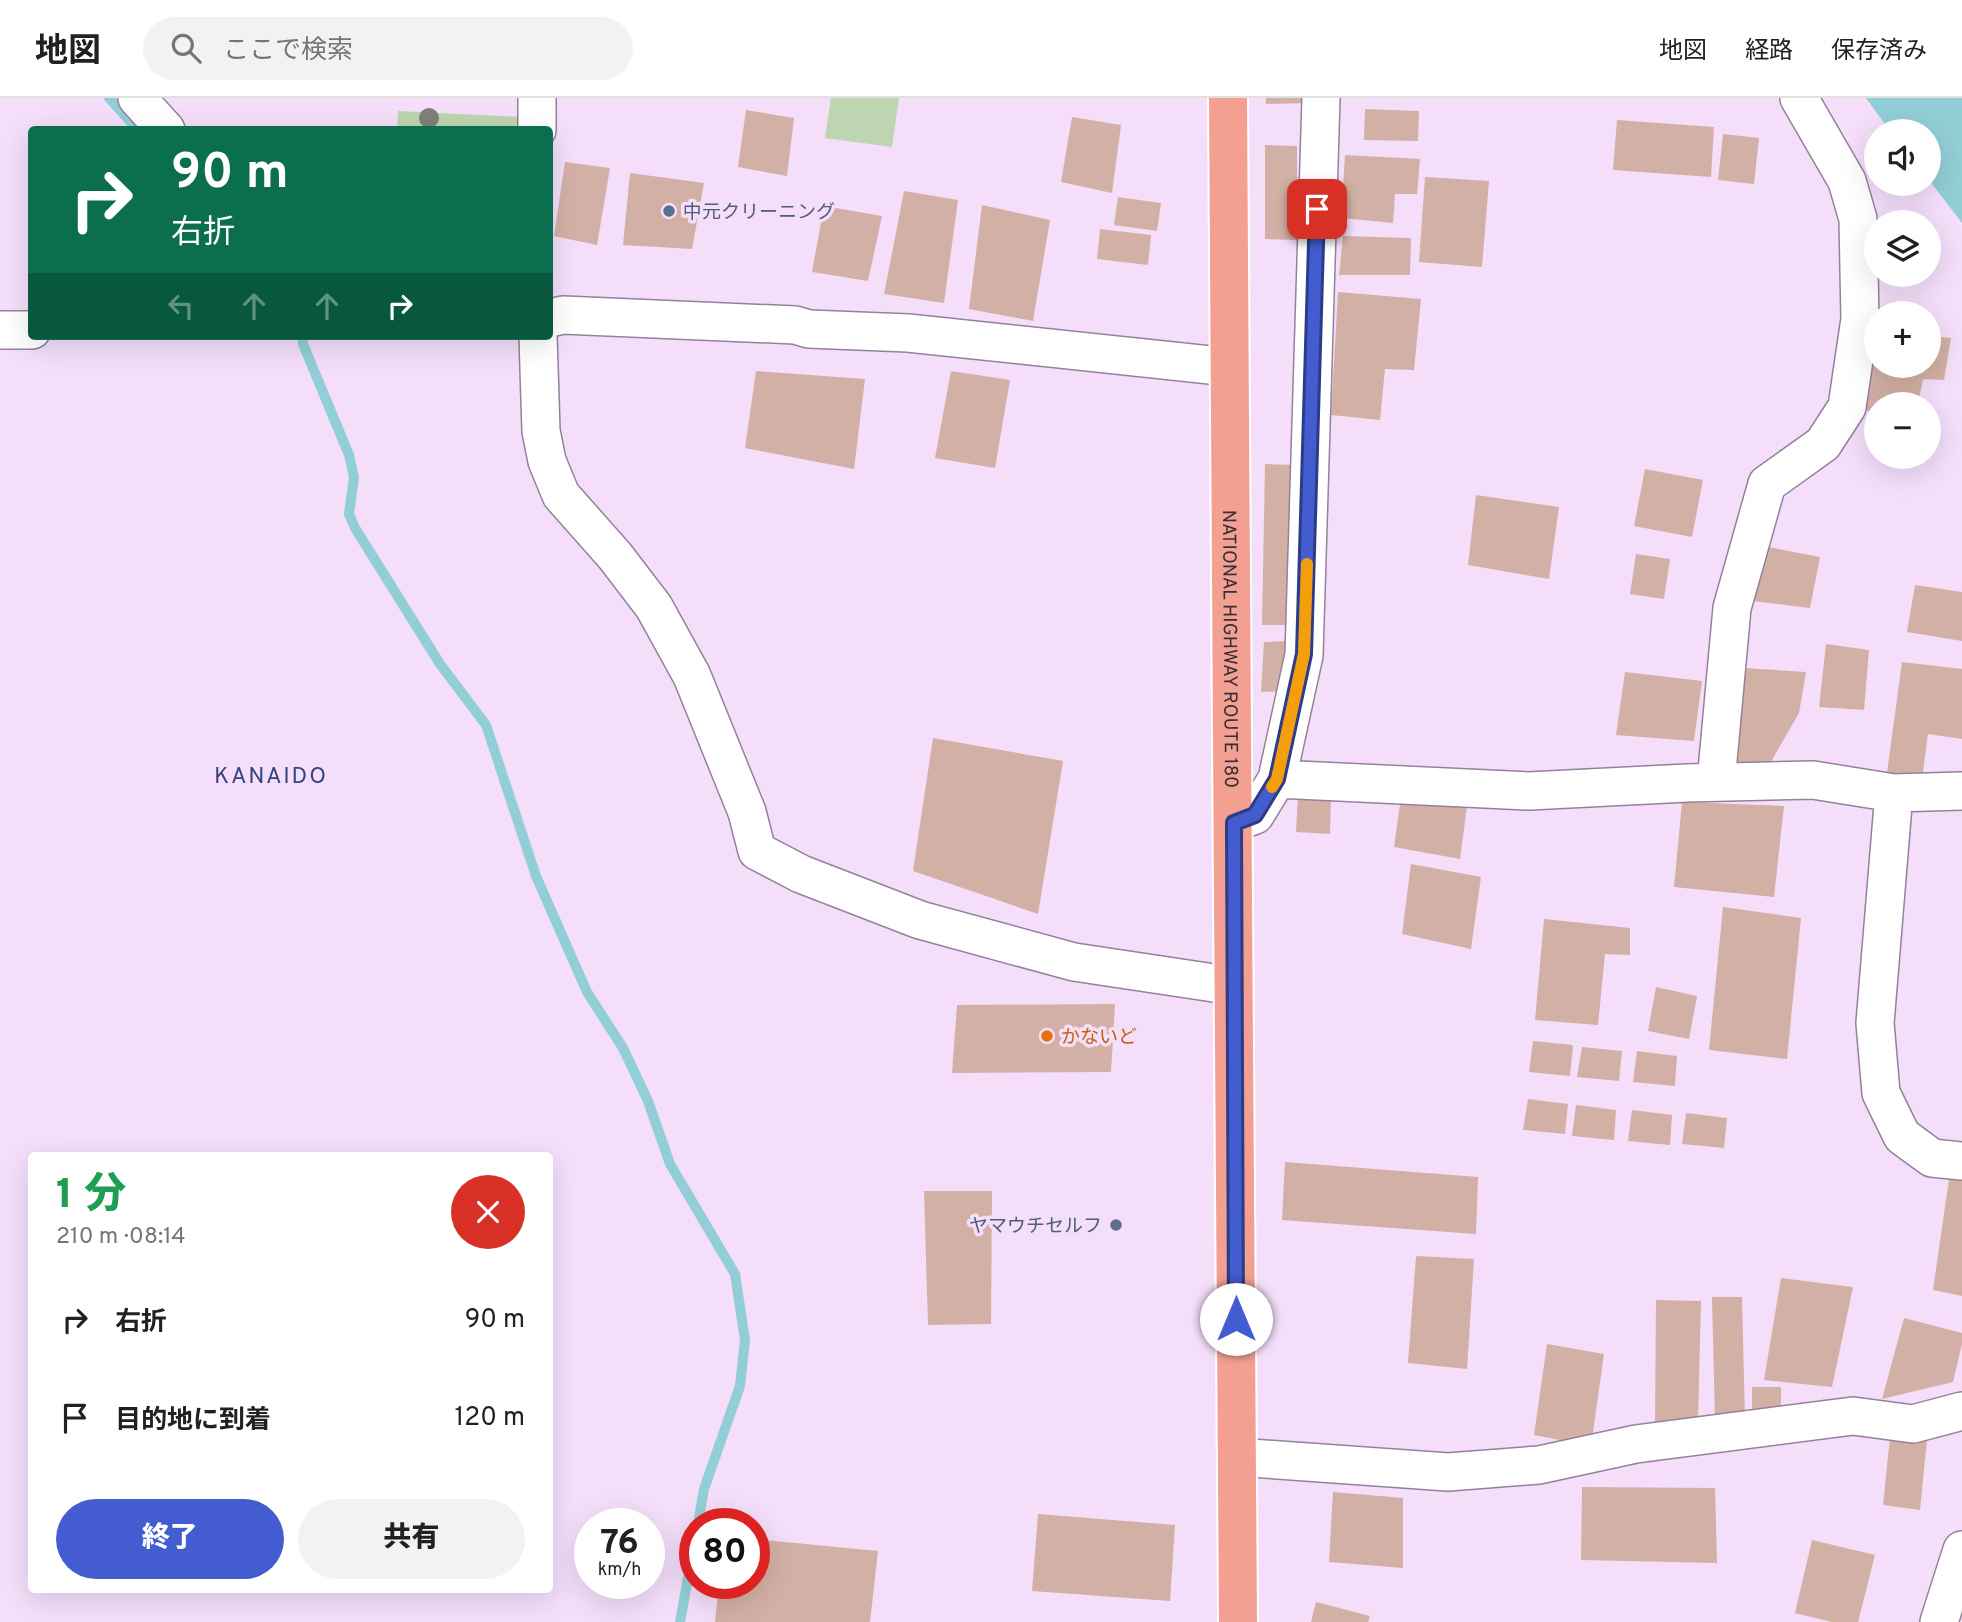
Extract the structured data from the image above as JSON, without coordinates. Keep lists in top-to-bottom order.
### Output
{
  "streets": {
    "highway": ["NATIONAL HIGHWAY ROUTE 180"]
  },
  "districts": ["KANAIDO"],
  "places": ["中元クリーニング", "かないど", "ヤマウチセルフ"],
  "page": {
    "header": "地図",
    "search": "ここで検索",
    "nav": ["地図", "経路", "保存済み"],
    "map_buttons": ["+", "−"],
    "turn": ["90 m", "右折"],
    "heading": ["1 分", "210 m · 08:14"],
    "list": [
      {
        "name": "右折",
        "value": "90 m"
      },
      {
        "name": "目的地に到着",
        "value": "120 m"
      }
    ],
    "buttons": ["終了", "共有"],
    "speed": "76 km/h",
    "limit": "80"
  }
}
